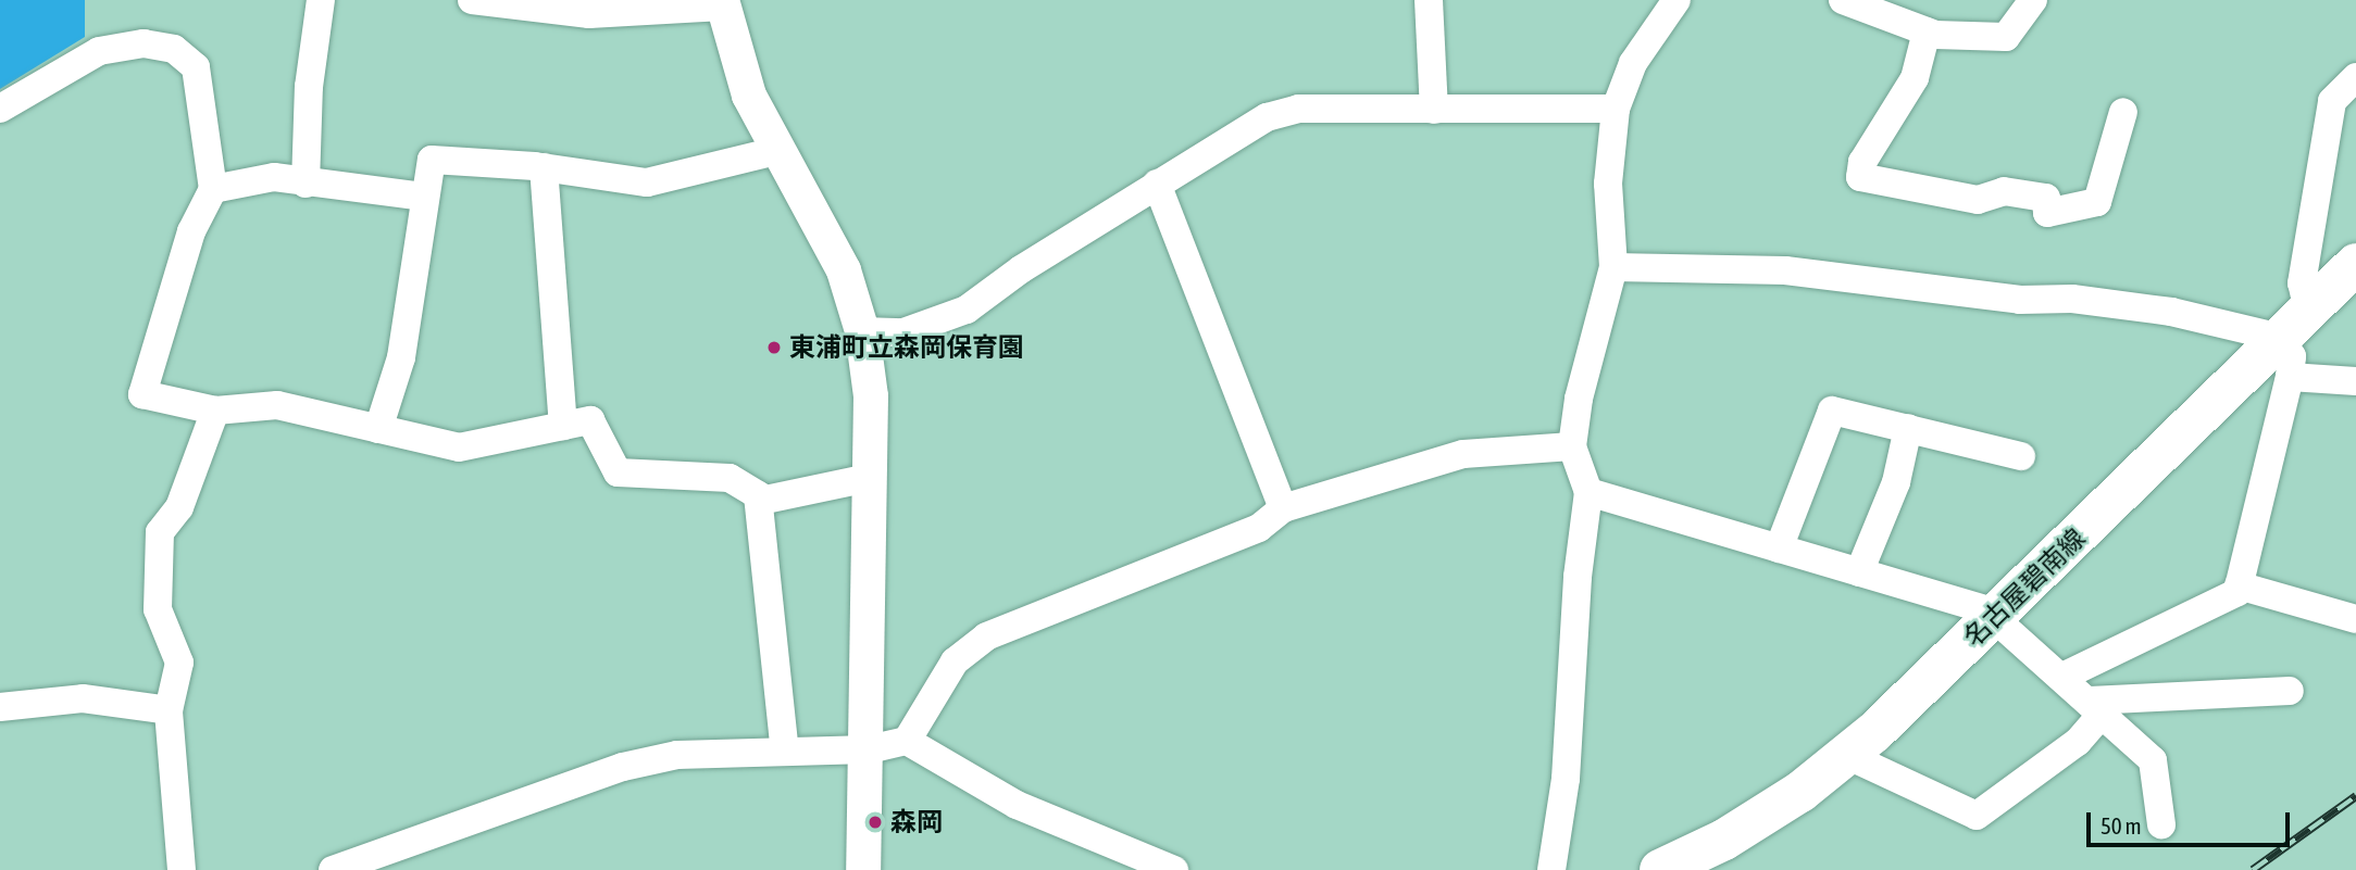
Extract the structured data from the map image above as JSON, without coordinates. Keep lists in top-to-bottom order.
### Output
{
  "streets": {
    "main road": ["名古屋碧南線"]
  },
  "places": ["東浦町立森岡保育園", "森岡"],
  "scale_bar": "50 m"
}
